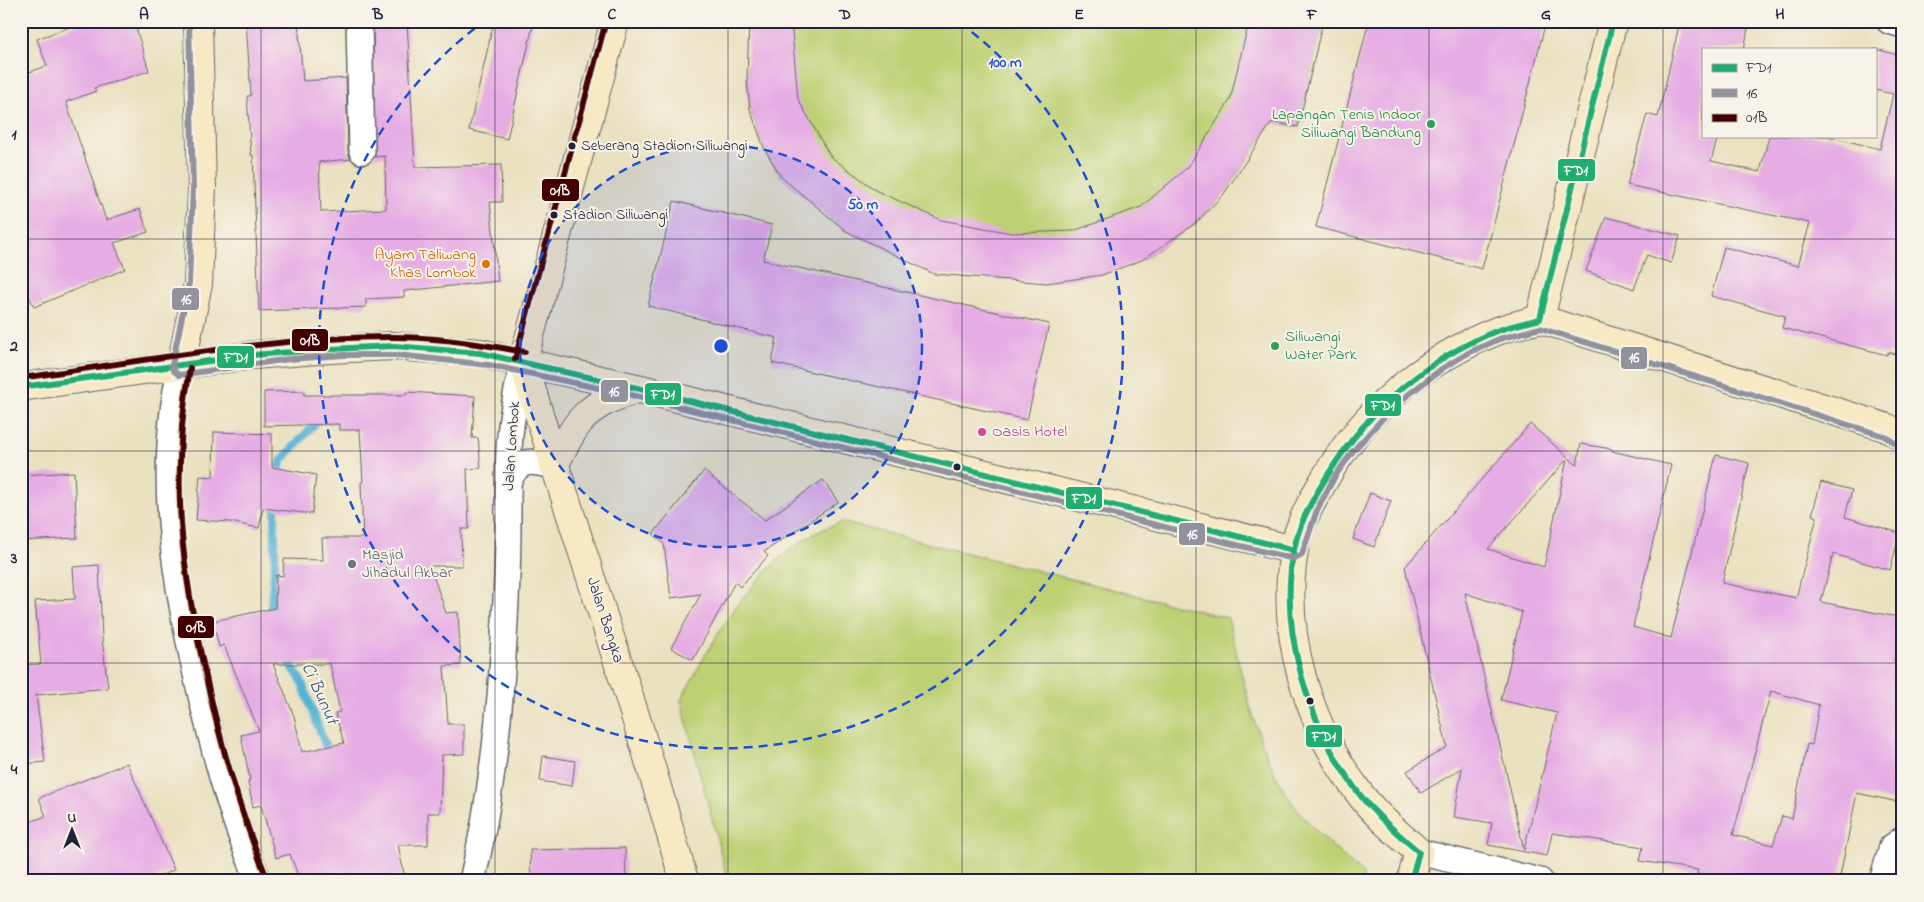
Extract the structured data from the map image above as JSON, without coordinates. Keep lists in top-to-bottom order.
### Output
{
  "streets": {
    "street": ["Jalan Lombok", "Jalan Bangka"]
  },
  "crossings": [
    ["Jalan Lombok", "Jalan Bangka"]
  ],
  "water": ["Ci Bunut"],
  "places": [
    "Lapangan Tenis Indoor Siliwangi Bandung",
    "Seberang Stadion Siliwangi",
    "Stadion Siliwangi",
    "Ayam Taliwang Khas Lombok",
    "Siliwangi Water Park",
    "Oasis Hotel",
    "Masjid Jihadul Akbar"
  ],
  "lines": ["transit line FD1", "transit line 16", "transit line 01B"],
  "legend": ["FD1", "16", "01B"],
  "north": "top",
  "grid": {
    "columns": [
      "A",
      "B",
      "C",
      "D",
      "E",
      "F",
      "G",
      "H"
    ],
    "rows": [
      "1",
      "2",
      "3",
      "4"
    ]
  },
  "rings": ["100 m", "50 m"]
}
